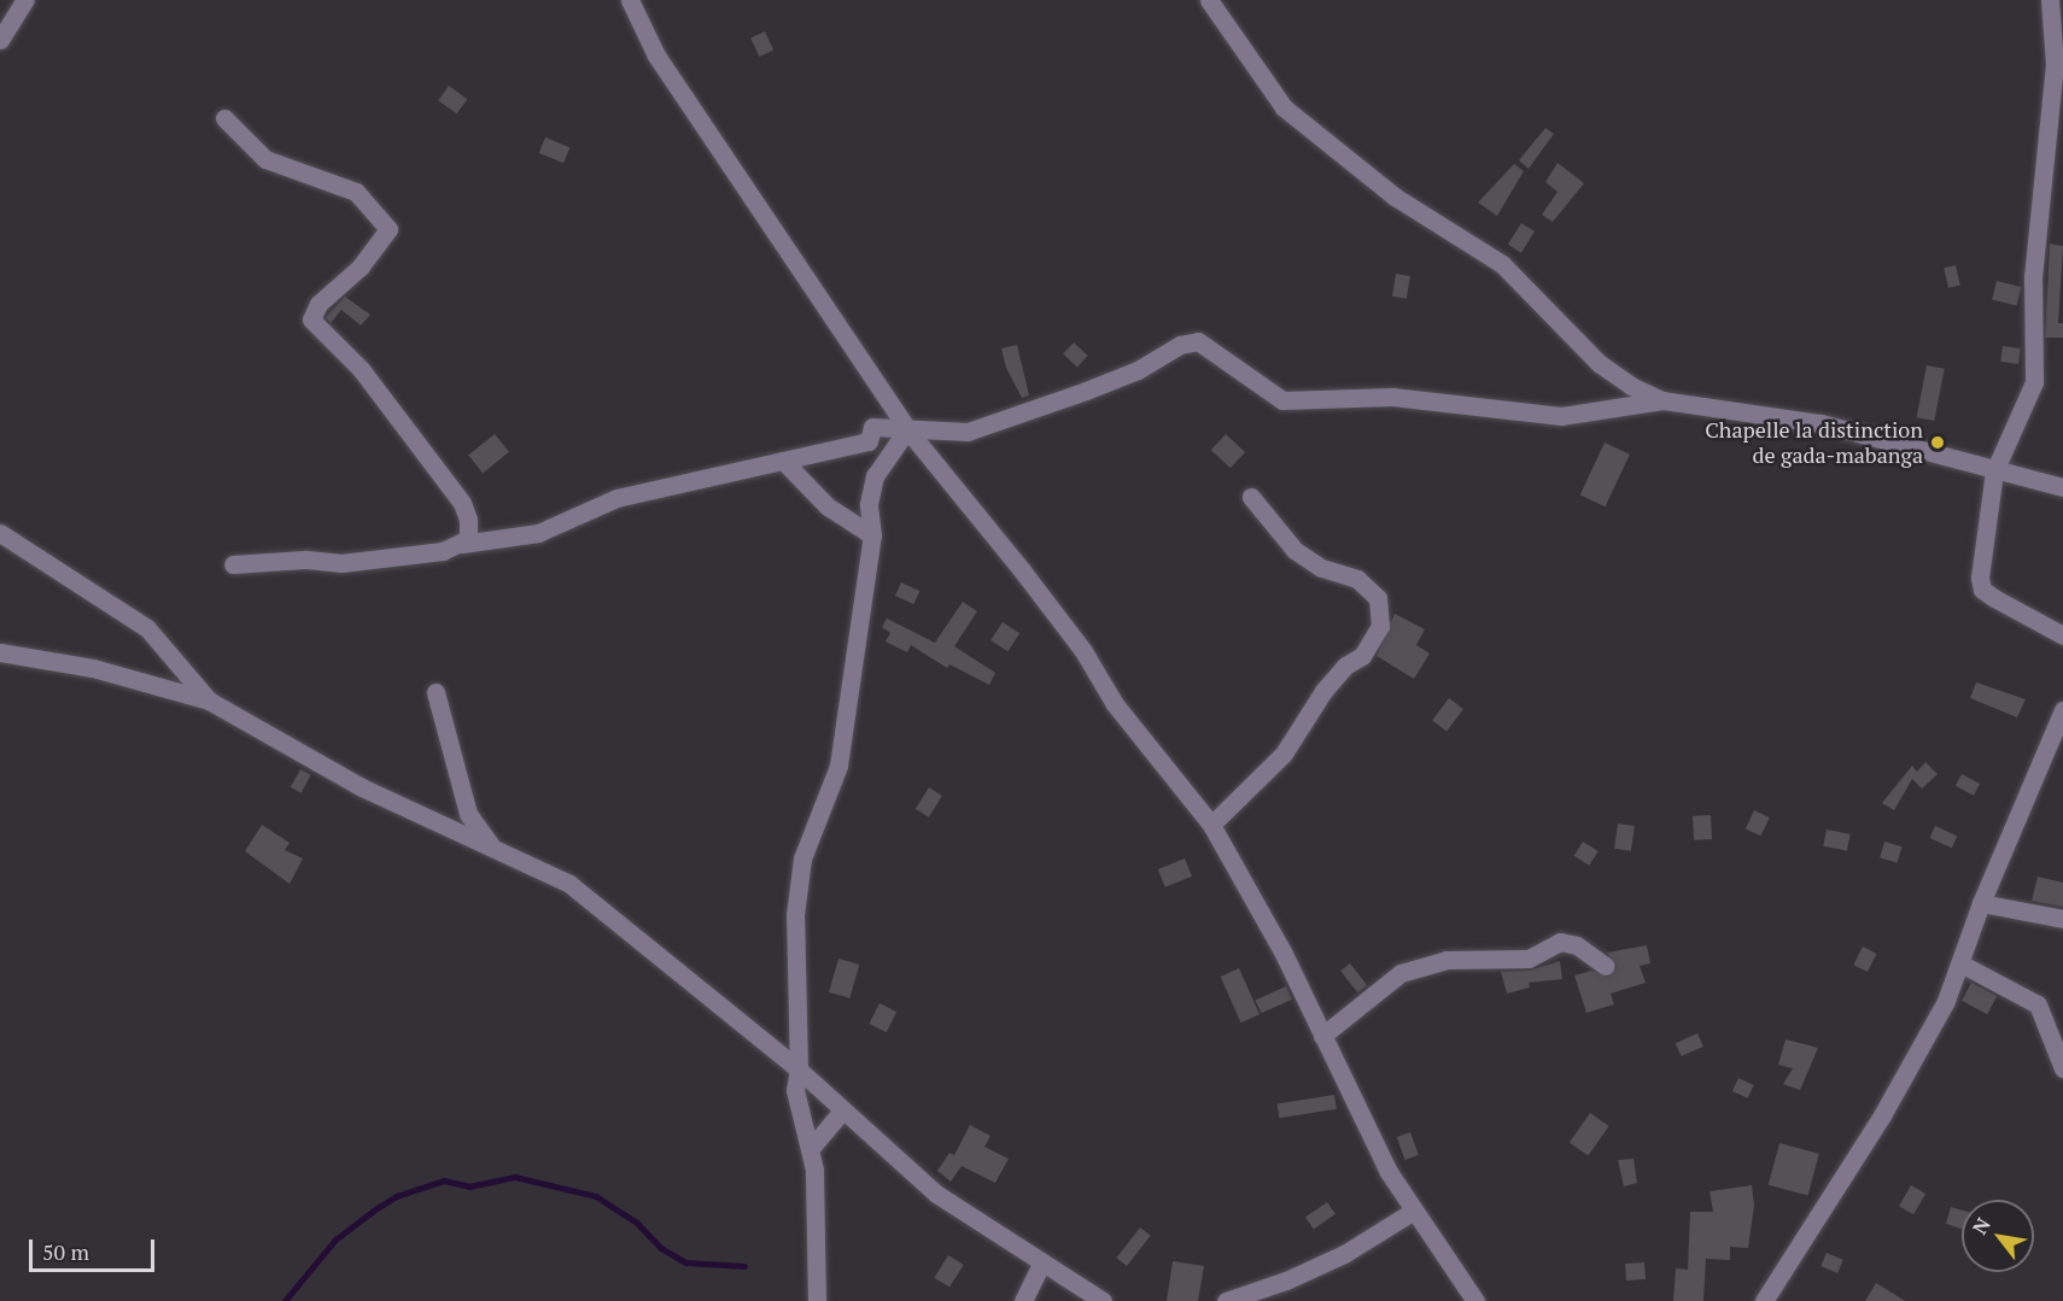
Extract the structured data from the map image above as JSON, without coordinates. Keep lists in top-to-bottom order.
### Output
{
  "places": ["Chapelle la distinction de gada-mabanga"],
  "scale_bar": "50 m",
  "north": "top left"
}
